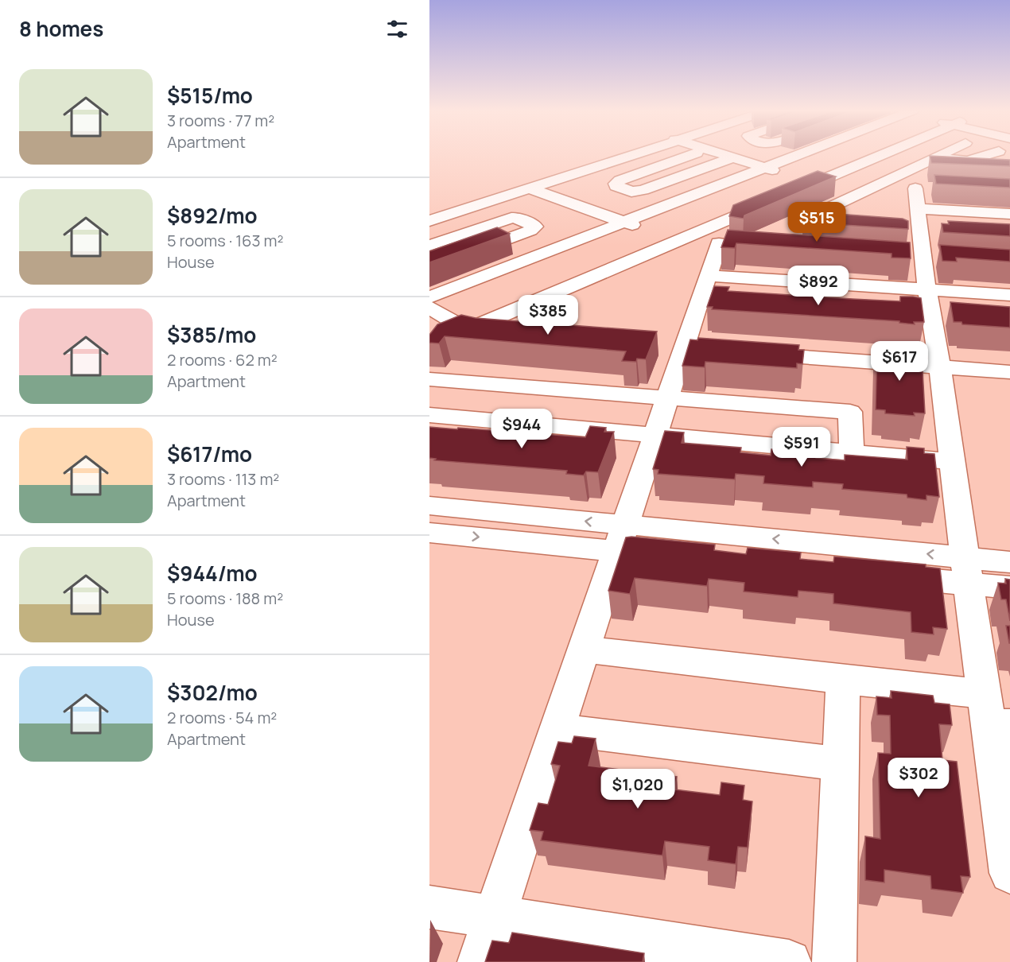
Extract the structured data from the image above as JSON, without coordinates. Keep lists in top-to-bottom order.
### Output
{
  "page": {
    "heading": "8 homes",
    "list": [
      {
        "name": "$515/mo",
        "note": "3 rooms · 77 m² · Apartment"
      },
      {
        "name": "$892/mo",
        "note": "5 rooms · 163 m² · House"
      },
      {
        "name": "$385/mo",
        "note": "2 rooms · 62 m² · Apartment"
      },
      {
        "name": "$617/mo",
        "note": "3 rooms · 113 m² · Apartment"
      },
      {
        "name": "$944/mo",
        "note": "5 rooms · 188 m² · House"
      },
      {
        "name": "$302/mo",
        "note": "2 rooms · 54 m² · Apartment"
      }
    ],
    "price": [
      "$515",
      "$892",
      "$385",
      "$617",
      "$944",
      "$591",
      "$302",
      "$1,020"
    ]
  }
}
